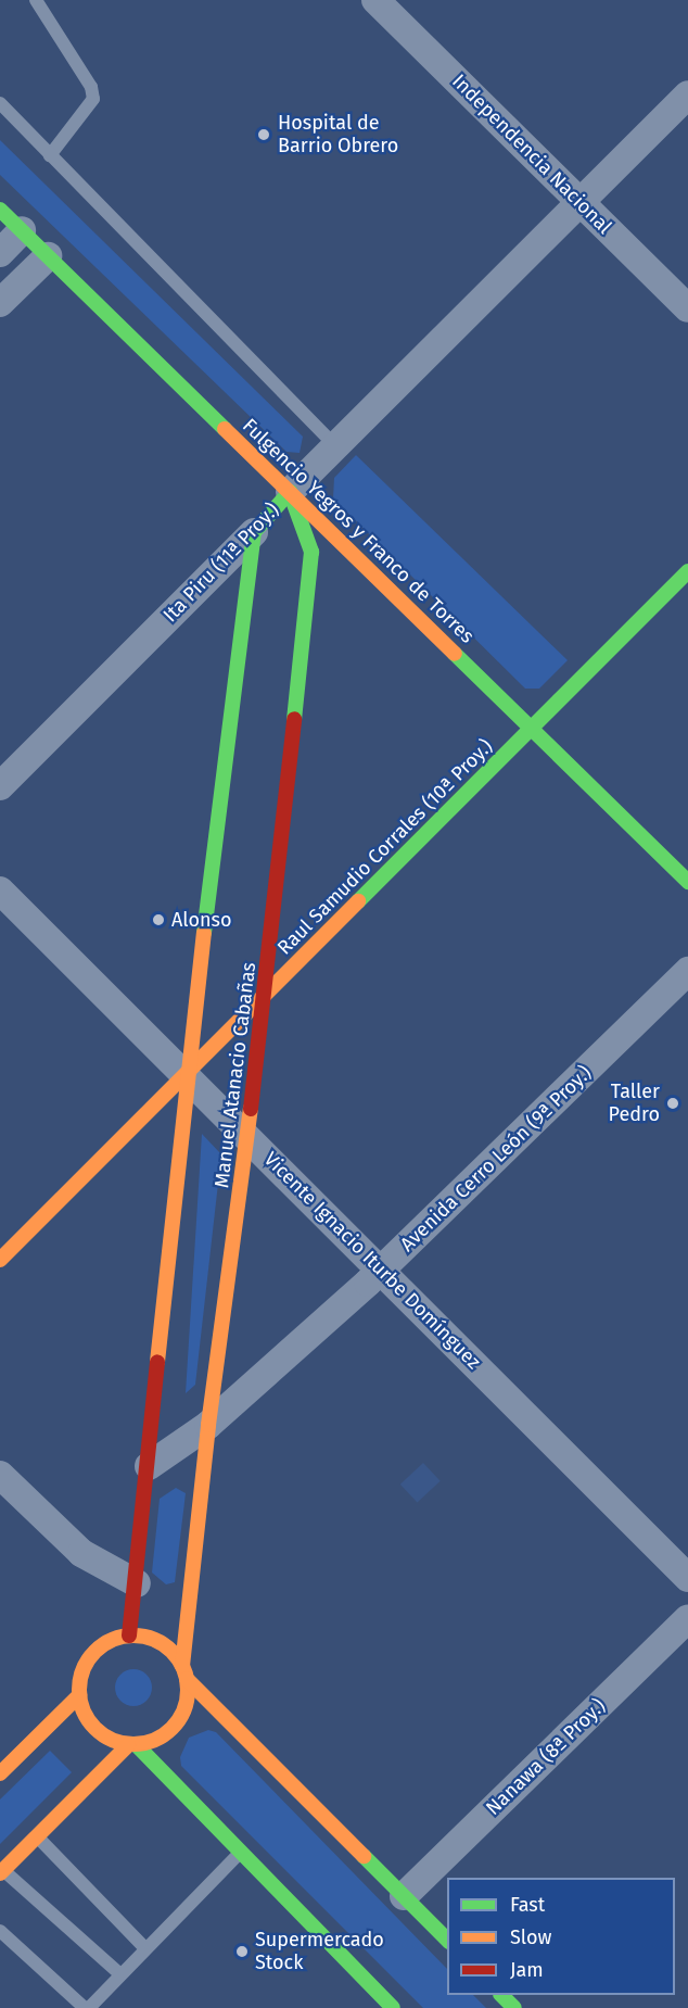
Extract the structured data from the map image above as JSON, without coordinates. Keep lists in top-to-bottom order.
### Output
{
  "streets": {
    "street": [
      "Independencia Nacional",
      "Fulgencio Yegros y Franco de Torres",
      "Ita Piru (11ª Proy.)",
      "Raul Samudio Corrales (10ª Proy.)",
      "Manuel Atanacio Cabañas",
      "Avenida Cerro León (9ª Proy.)",
      "Vicente Ignacio Iturbe Domínguez",
      "Nanawa (8ª Proy.)"
    ]
  },
  "crossings": [
    ["Independencia Nacional", "Ita Piru (11ª Proy.)"],
    ["Fulgencio Yegros y Franco de Torres", "Ita Piru (11ª Proy.)"],
    ["Fulgencio Yegros y Franco de Torres", "Raul Samudio Corrales (10ª Proy.)"],
    ["Fulgencio Yegros y Franco de Torres", "Manuel Atanacio Cabañas"],
    ["Ita Piru (11ª Proy.)", "Manuel Atanacio Cabañas"],
    ["Raul Samudio Corrales (10ª Proy.)", "Manuel Atanacio Cabañas"],
    ["Raul Samudio Corrales (10ª Proy.)", "Vicente Ignacio Iturbe Domínguez"],
    ["Manuel Atanacio Cabañas", "Avenida Cerro León (9ª Proy.)"],
    ["Manuel Atanacio Cabañas", "Vicente Ignacio Iturbe Domínguez"],
    ["Avenida Cerro León (9ª Proy.)", "Vicente Ignacio Iturbe Domínguez"]
  ],
  "places": [
    "Hospital de Barrio Obrero",
    "Alonso",
    "Taller Pedro",
    "Supermercado Stock"
  ],
  "legend": ["Fast", "Slow", "Jam"]
}
